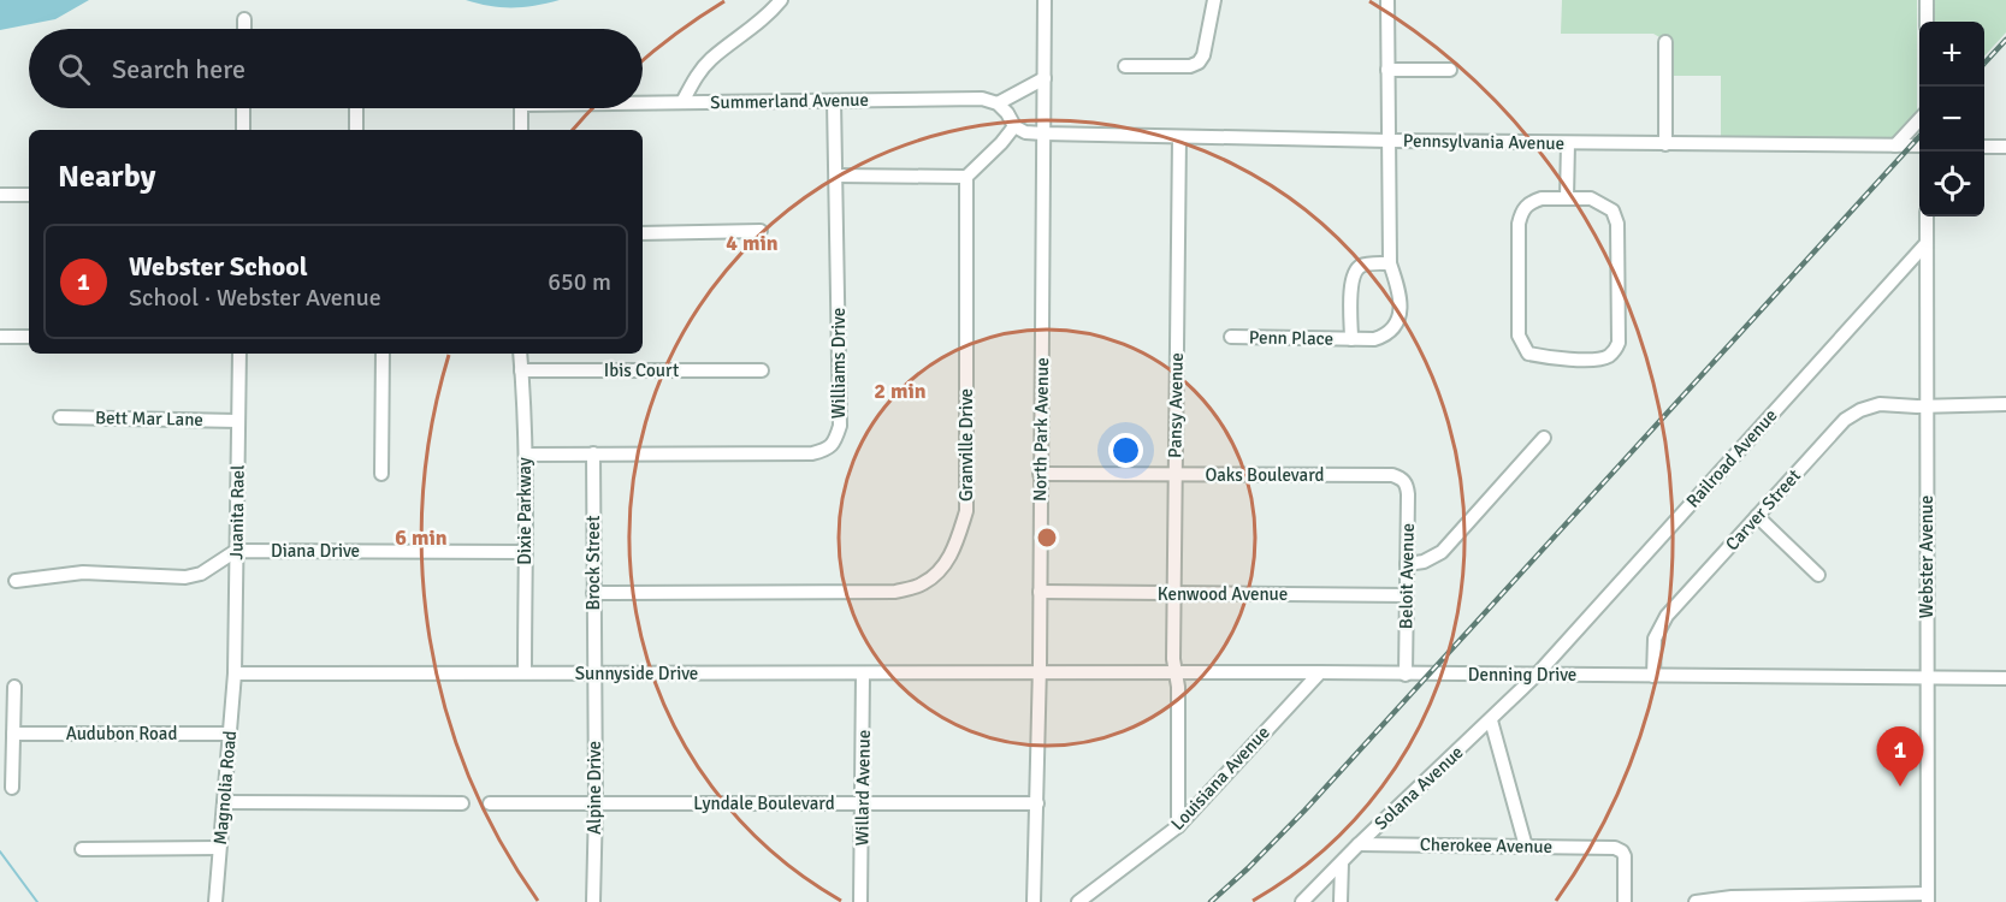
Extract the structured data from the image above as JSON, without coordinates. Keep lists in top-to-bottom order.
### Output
{
  "streets": {
    "street": [
      "Summerland Avenue",
      "Pennsylvania Avenue",
      "Penn Place",
      "Williams Drive",
      "Ibis Court",
      "Pansy Avenue",
      "Bett Mar Lane",
      "North Park Avenue",
      "Granville Drive",
      "Railroad Avenue",
      "Oaks Boulevard",
      "Carver Street",
      "Dixie Parkway",
      "Juanita Rael",
      "Diana Drive",
      "Webster Avenue",
      "Brock Street",
      "Beloit Avenue",
      "Kenwood Avenue",
      "Sunnyside Drive",
      "Denning Drive",
      "Audubon Road",
      "Louisiana Avenue",
      "Magnolia Road",
      "Alpine Drive",
      "Willard Avenue",
      "Solana Avenue",
      "Lyndale Boulevard",
      "Cherokee Avenue"
    ]
  },
  "crossings": [
    ["Summerland Avenue", "Williams Drive"],
    ["Pennsylvania Avenue", "Penn Place"],
    ["Pennsylvania Avenue", "Pansy Avenue"],
    ["Pennsylvania Avenue", "North Park Avenue"],
    ["Williams Drive", "Dixie Parkway"],
    ["Williams Drive", "Brock Street"],
    ["Ibis Court", "Dixie Parkway"],
    ["Pansy Avenue", "Oaks Boulevard"],
    ["Pansy Avenue", "Kenwood Avenue"],
    ["Pansy Avenue", "Denning Drive"],
    ["Pansy Avenue", "Louisiana Avenue"],
    ["Bett Mar Lane", "Juanita Rael"],
    ["North Park Avenue", "Oaks Boulevard"],
    ["North Park Avenue", "Kenwood Avenue"],
    ["North Park Avenue", "Sunnyside Drive"],
    ["North Park Avenue", "Denning Drive"],
    ["North Park Avenue", "Lyndale Boulevard"],
    ["Granville Drive", "Brock Street"],
    ["Railroad Avenue", "Webster Avenue"],
    ["Railroad Avenue", "Denning Drive"],
    ["Railroad Avenue", "Solana Avenue"],
    ["Oaks Boulevard", "Beloit Avenue"],
    ["Carver Street", "Webster Avenue"],
    ["Carver Street", "Denning Drive"],
    ["Dixie Parkway", "Diana Drive"],
    ["Dixie Parkway", "Sunnyside Drive"],
    ["Juanita Rael", "Diana Drive"],
    ["Juanita Rael", "Sunnyside Drive"],
    ["Juanita Rael", "Magnolia Road"],
    ["Webster Avenue", "Denning Drive"],
    ["Brock Street", "Sunnyside Drive"],
    ["Brock Street", "Alpine Drive"],
    ["Beloit Avenue", "Kenwood Avenue"],
    ["Beloit Avenue", "Denning Drive"],
    ["Sunnyside Drive", "Denning Drive"],
    ["Sunnyside Drive", "Magnolia Road"],
    ["Sunnyside Drive", "Alpine Drive"],
    ["Sunnyside Drive", "Willard Avenue"],
    ["Denning Drive", "Louisiana Avenue"],
    ["Denning Drive", "Solana Avenue"],
    ["Audubon Road", "Magnolia Road"],
    ["Alpine Drive", "Lyndale Boulevard"],
    ["Willard Avenue", "Lyndale Boulevard"],
    ["Solana Avenue", "Cherokee Avenue"]
  ],
  "page": {
    "map_buttons": ["+", "−"],
    "search": "Search here",
    "heading": "Nearby",
    "list": [
      {
        "mark": "1",
        "name": "Webster School",
        "note": "School · Webster Avenue",
        "value": "650 m"
      }
    ],
    "pins": "1"
  },
  "rings": ["4 min", "2 min", "6 min"]
}
